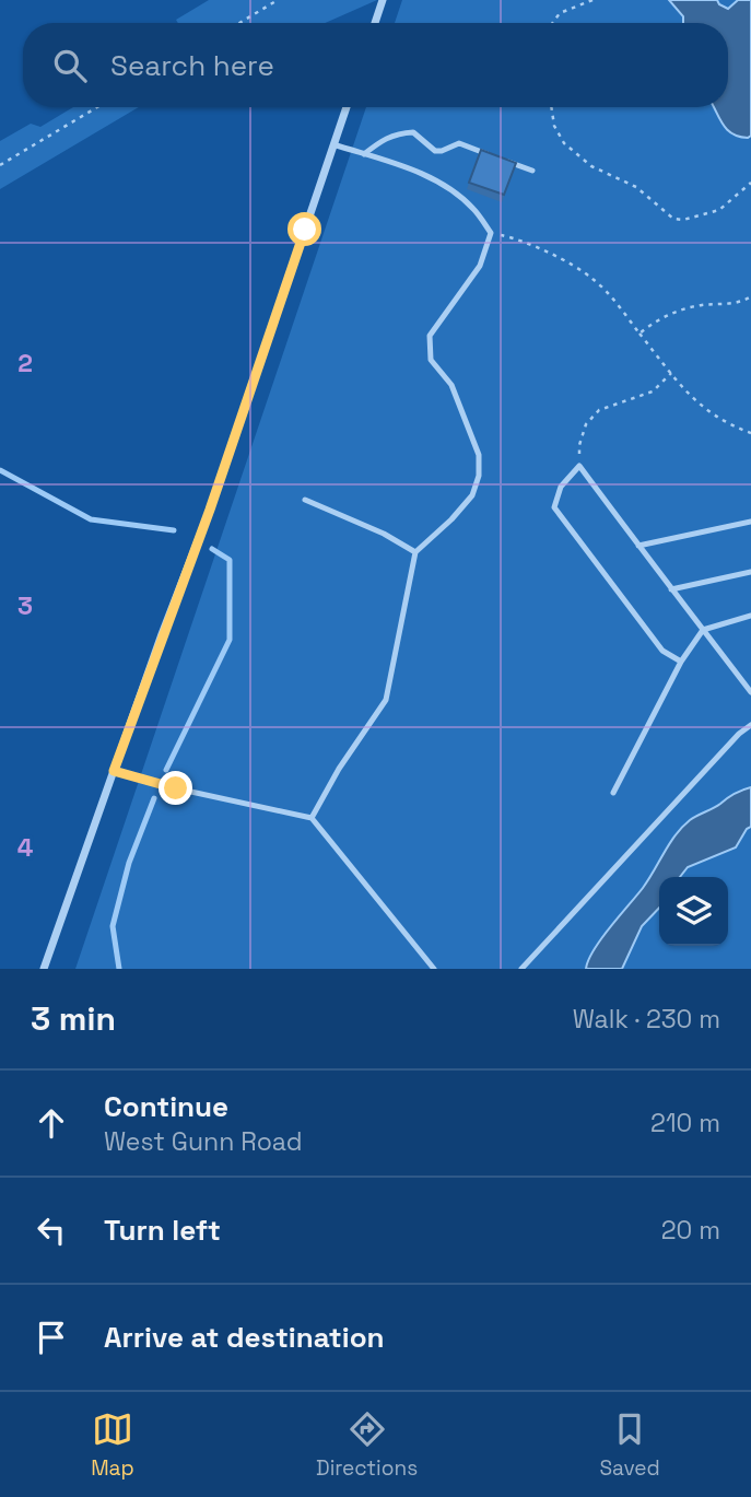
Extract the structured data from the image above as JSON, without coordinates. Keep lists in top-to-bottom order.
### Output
{
  "page": {
    "search": "Search here",
    "heading": ["3 min", "Walk · 230 m"],
    "list": [
      ["Continue", "West Gunn Road", "210 m"],
      ["Turn left", "20 m"],
      "Arrive at destination"
    ],
    "nav": ["Map", "Directions", "Saved"]
  },
  "grid": {
    "rows": ["2", "3", "4"]
  }
}
